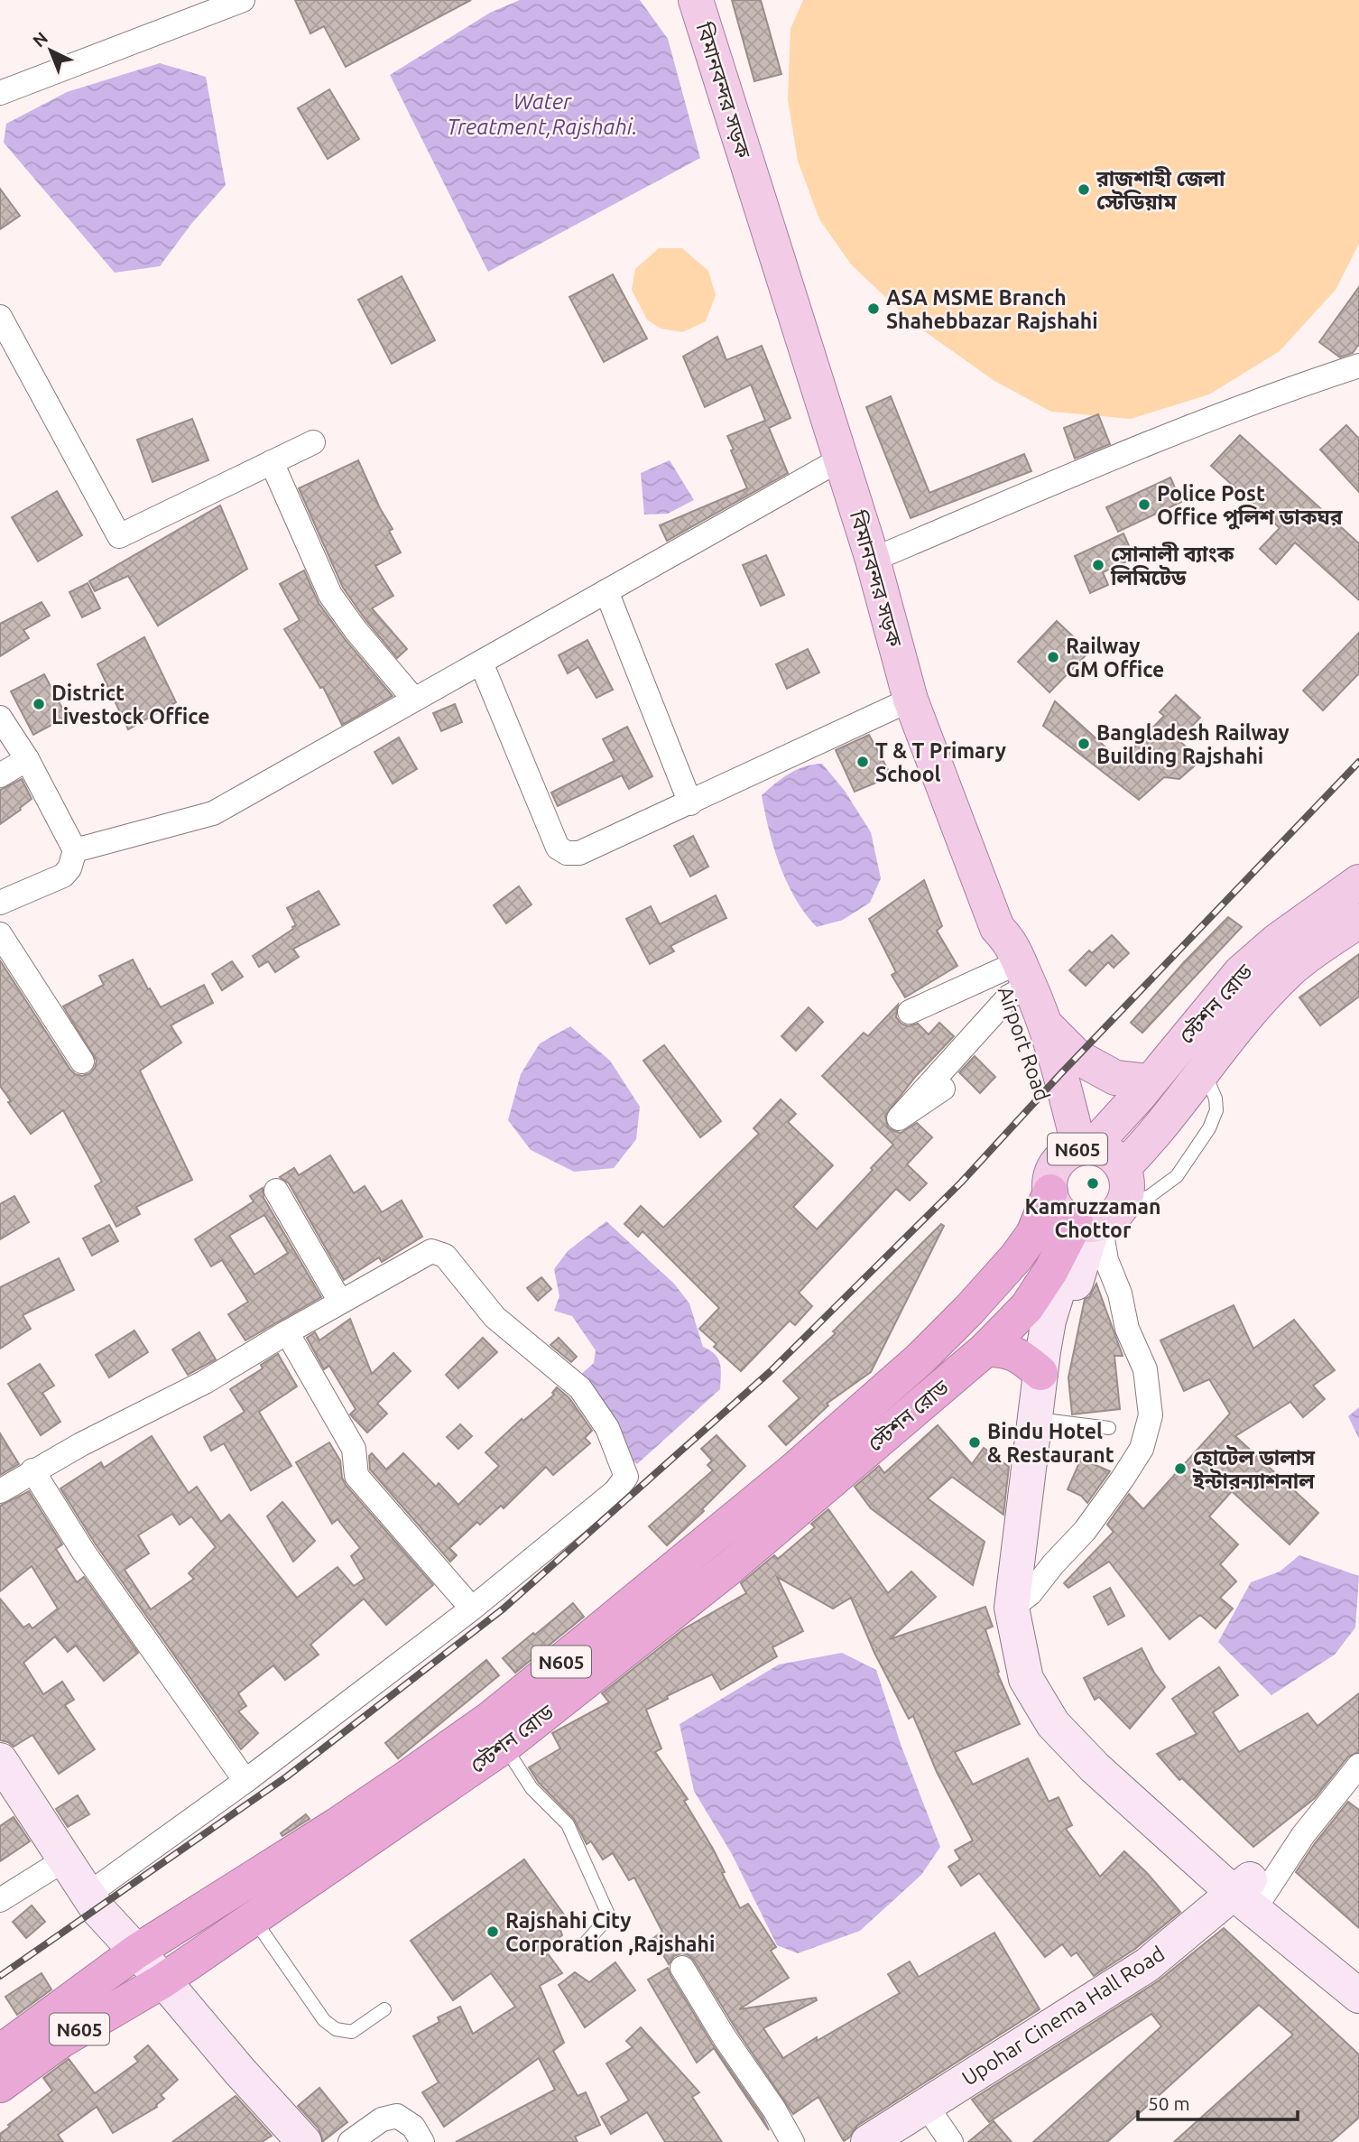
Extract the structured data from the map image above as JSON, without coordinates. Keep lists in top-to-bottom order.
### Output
{
  "streets": {
    "highway": ["স্টেশন রোড", "N605"],
    "main road": ["বিমানবন্দর সড়ক", "Airport Road", "Upohar Cinema Hall Road"]
  },
  "crossings": [
    ["বিমানবন্দর সড়ক", "Airport Road"],
    ["স্টেশন রোড", "Airport Road"],
    ["স্টেশন রোড", "N605"],
    ["Airport Road", "N605"]
  ],
  "water": ["Water Treatment,Rajshahi."],
  "places": [
    "রাজশাহী জেলা স্টেডিয়াম",
    "ASA MSME Branch Shahebbazar Rajshahi",
    "Police Post Office পুলিশ ডাকঘর",
    "সোনালী ব্যাংক লিমিটেড",
    "Railway GM Office",
    "District Livestock Office",
    "Bangladesh Railway Building Rajshahi",
    "T & T Primary School",
    "Kamruzzaman Chottor",
    "Bindu Hotel & Restaurant",
    "হোটেল ডালাস ইন্টারন্যাশনাল",
    "Rajshahi City Corporation ,Rajshahi"
  ],
  "scale_bar": "50 m",
  "north": "top left"
}
